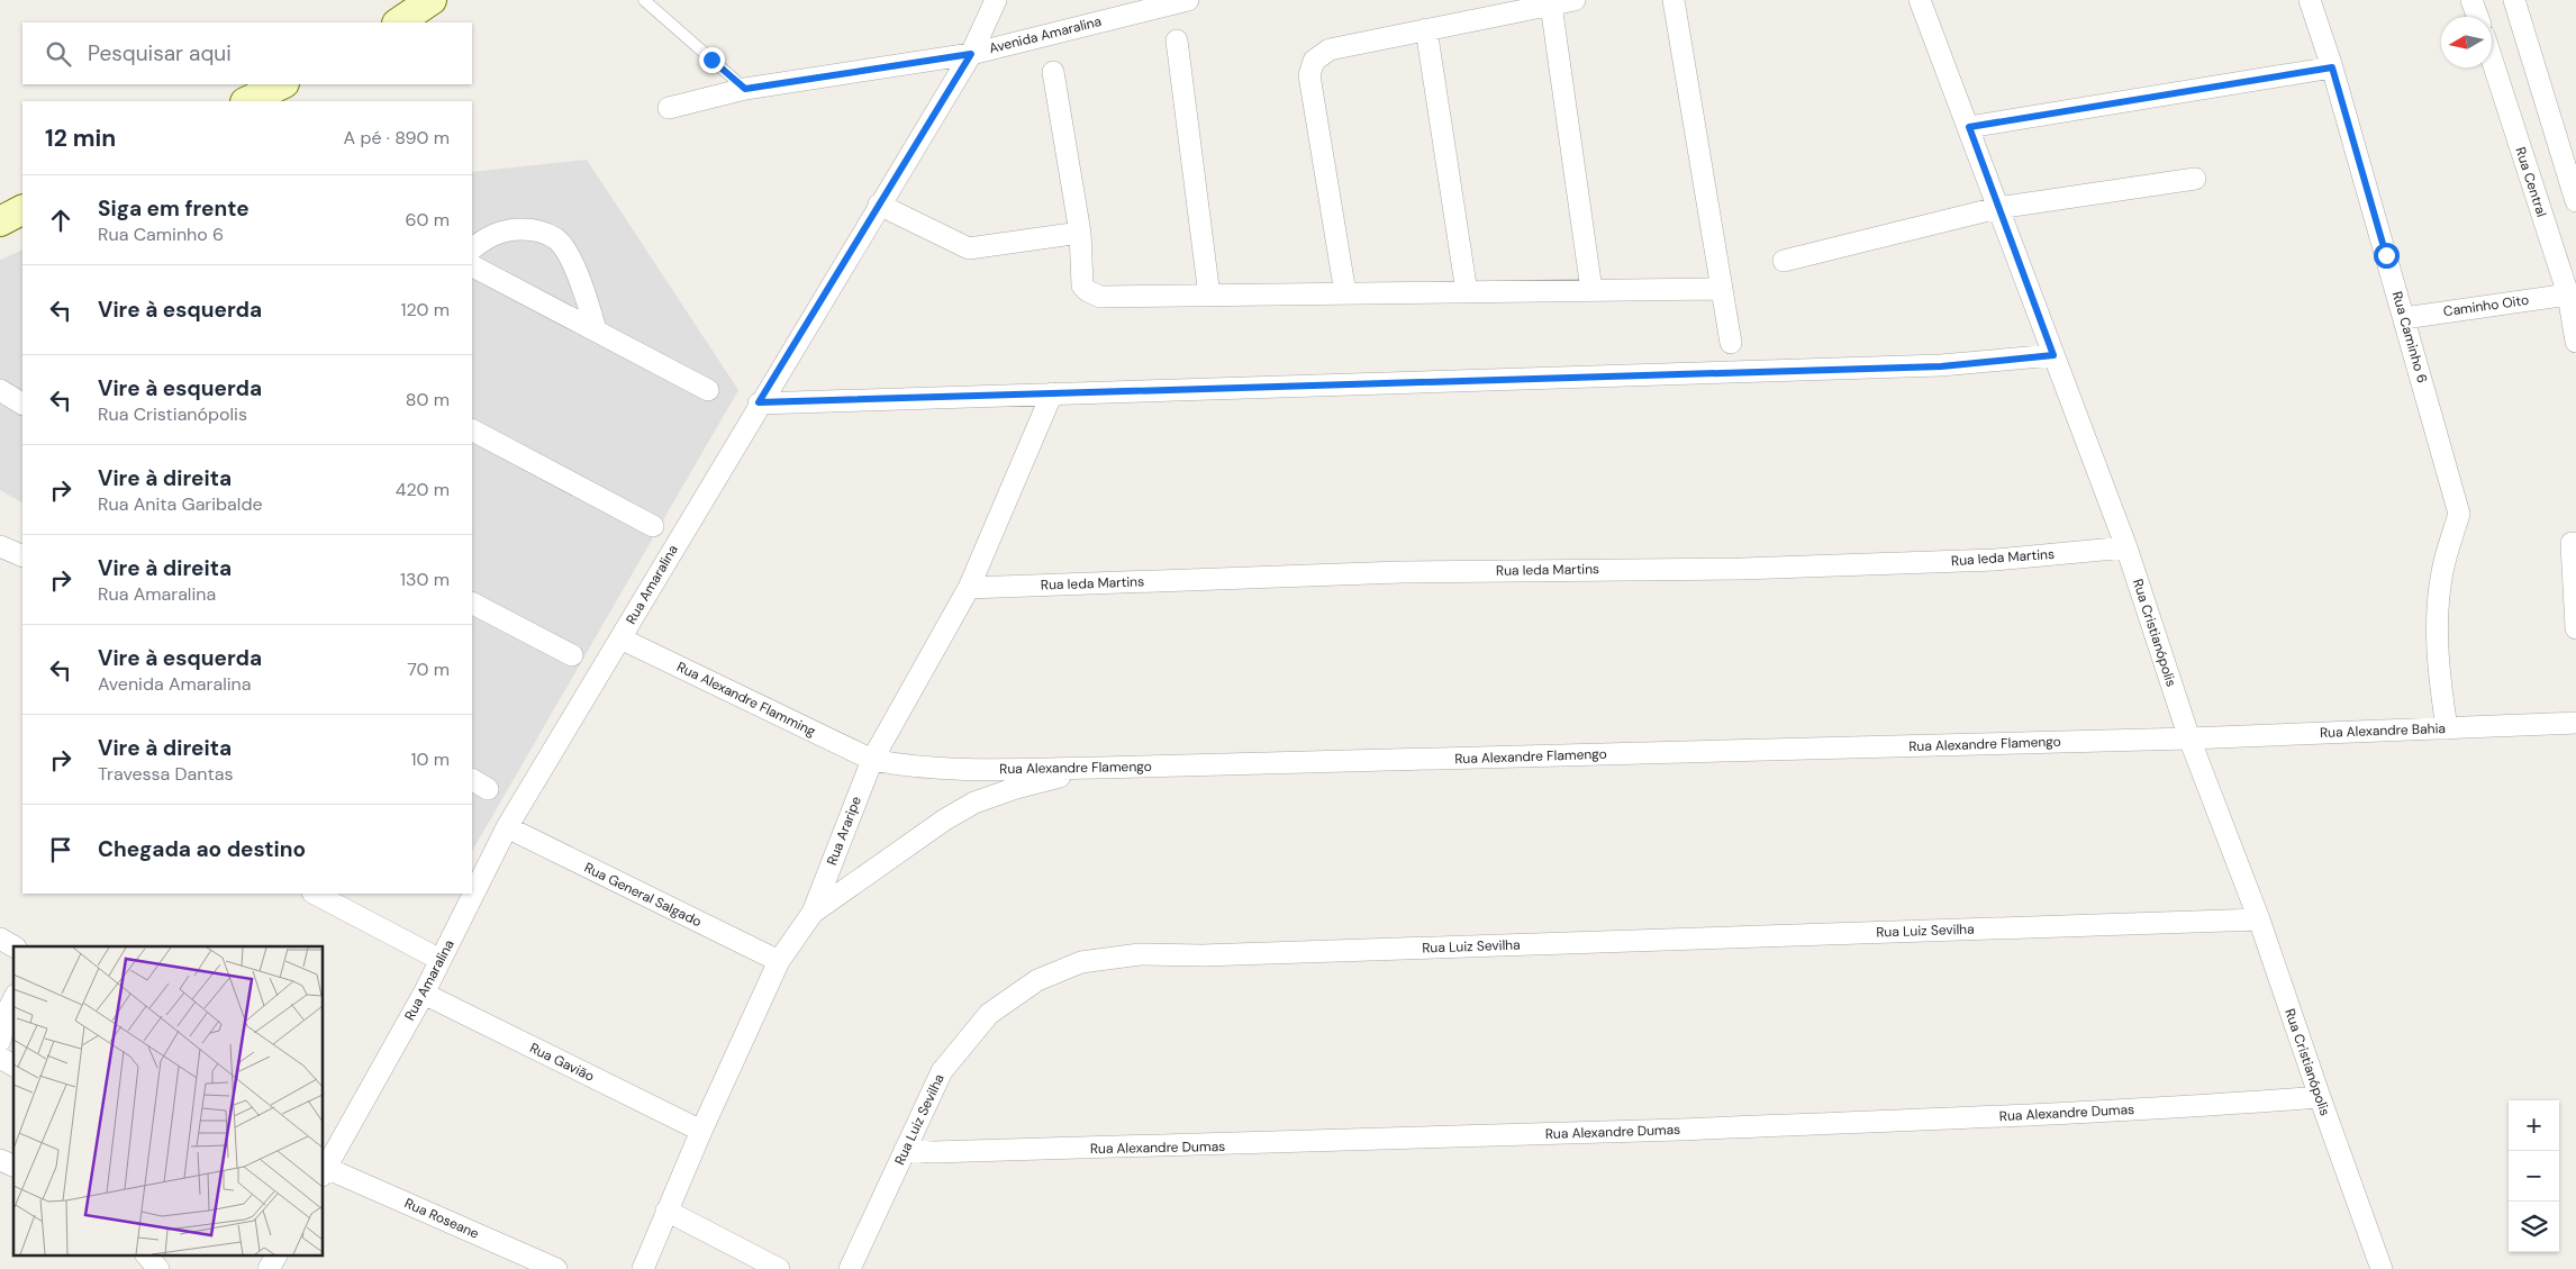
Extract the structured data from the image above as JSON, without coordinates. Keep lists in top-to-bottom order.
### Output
{
  "streets": {
    "street": [
      "Avenida Amaralina",
      "Rua Central",
      "Caminho Oito",
      "Rua Caminho 6",
      "Rua Ieda Martins",
      "Rua Amaralina",
      "Rua Cristianópolis",
      "Rua Alexandre Flamming",
      "Rua Alexandre Bahia",
      "Rua Alexandre Flamengo",
      "Rua Araripe",
      "Rua General Salgado",
      "Rua Luiz Sevilha",
      "Rua Gavião",
      "Rua Alexandre Dumas",
      "Rua Roseane"
    ]
  },
  "crossings": [
    ["Avenida Amaralina", "Rua Amaralina"],
    ["Rua Central", "Caminho Oito"],
    ["Caminho Oito", "Rua Caminho 6"],
    ["Rua Caminho 6", "Rua Alexandre Bahia"],
    ["Rua Ieda Martins", "Rua Cristianópolis"],
    ["Rua Ieda Martins", "Rua Araripe"],
    ["Rua Amaralina", "Rua Alexandre Flamming"],
    ["Rua Amaralina", "Rua General Salgado"],
    ["Rua Amaralina", "Rua Gavião"],
    ["Rua Amaralina", "Rua Roseane"],
    ["Rua Cristianópolis", "Rua Alexandre Bahia"],
    ["Rua Cristianópolis", "Rua Alexandre Flamengo"],
    ["Rua Cristianópolis", "Rua Luiz Sevilha"],
    ["Rua Cristianópolis", "Rua Alexandre Dumas"],
    ["Rua Alexandre Flamming", "Rua Alexandre Flamengo"],
    ["Rua Alexandre Flamming", "Rua Araripe"],
    ["Rua Alexandre Bahia", "Rua Alexandre Flamengo"],
    ["Rua Alexandre Flamengo", "Rua Araripe"],
    ["Rua Araripe", "Rua General Salgado"],
    ["Rua Araripe", "Rua Gavião"],
    ["Rua Luiz Sevilha", "Rua Alexandre Dumas"]
  ],
  "north": "left",
  "page": {
    "search": "Pesquisar aqui",
    "heading": ["12 min", "A pé · 890 m"],
    "list": [
      ["Siga em frente", "Rua Caminho 6", "60 m"],
      ["Vire à esquerda", "120 m"],
      ["Vire à esquerda", "Rua Cristianópolis", "80 m"],
      ["Vire à direita", "Rua Anita Garibalde", "420 m"],
      ["Vire à direita", "Rua Amaralina", "130 m"],
      ["Vire à esquerda", "Avenida Amaralina", "70 m"],
      ["Vire à direita", "Travessa Dantas", "10 m"],
      "Chegada ao destino"
    ],
    "map_buttons": ["+", "−"]
  }
}
